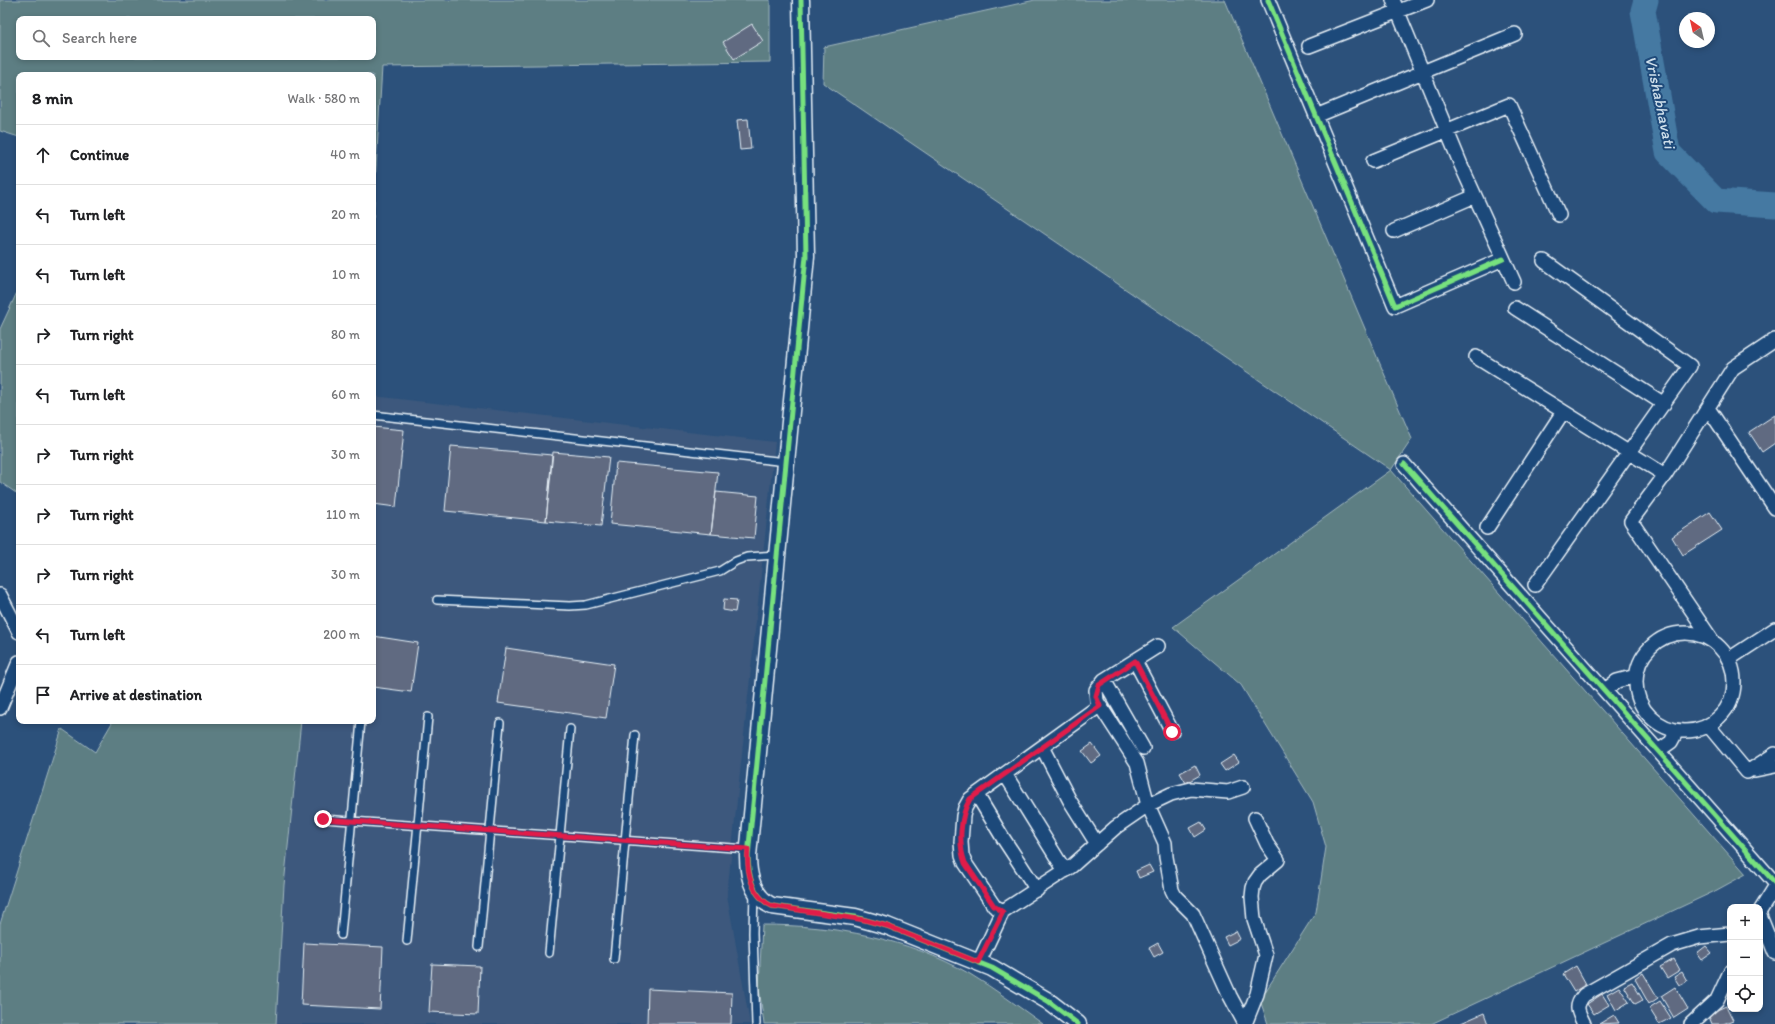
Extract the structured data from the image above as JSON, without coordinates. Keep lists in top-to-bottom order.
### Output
{
  "water": ["Vrishabhavati"],
  "north": "top left",
  "page": {
    "search": "Search here",
    "heading": ["8 min", "Walk · 580 m"],
    "list": [
      ["Continue", "40 m"],
      ["Turn left", "20 m"],
      ["Turn left", "10 m"],
      ["Turn right", "80 m"],
      ["Turn left", "60 m"],
      ["Turn right", "30 m"],
      ["Turn right", "110 m"],
      ["Turn right", "30 m"],
      ["Turn left", "200 m"],
      "Arrive at destination"
    ],
    "map_buttons": ["+", "−"]
  }
}
